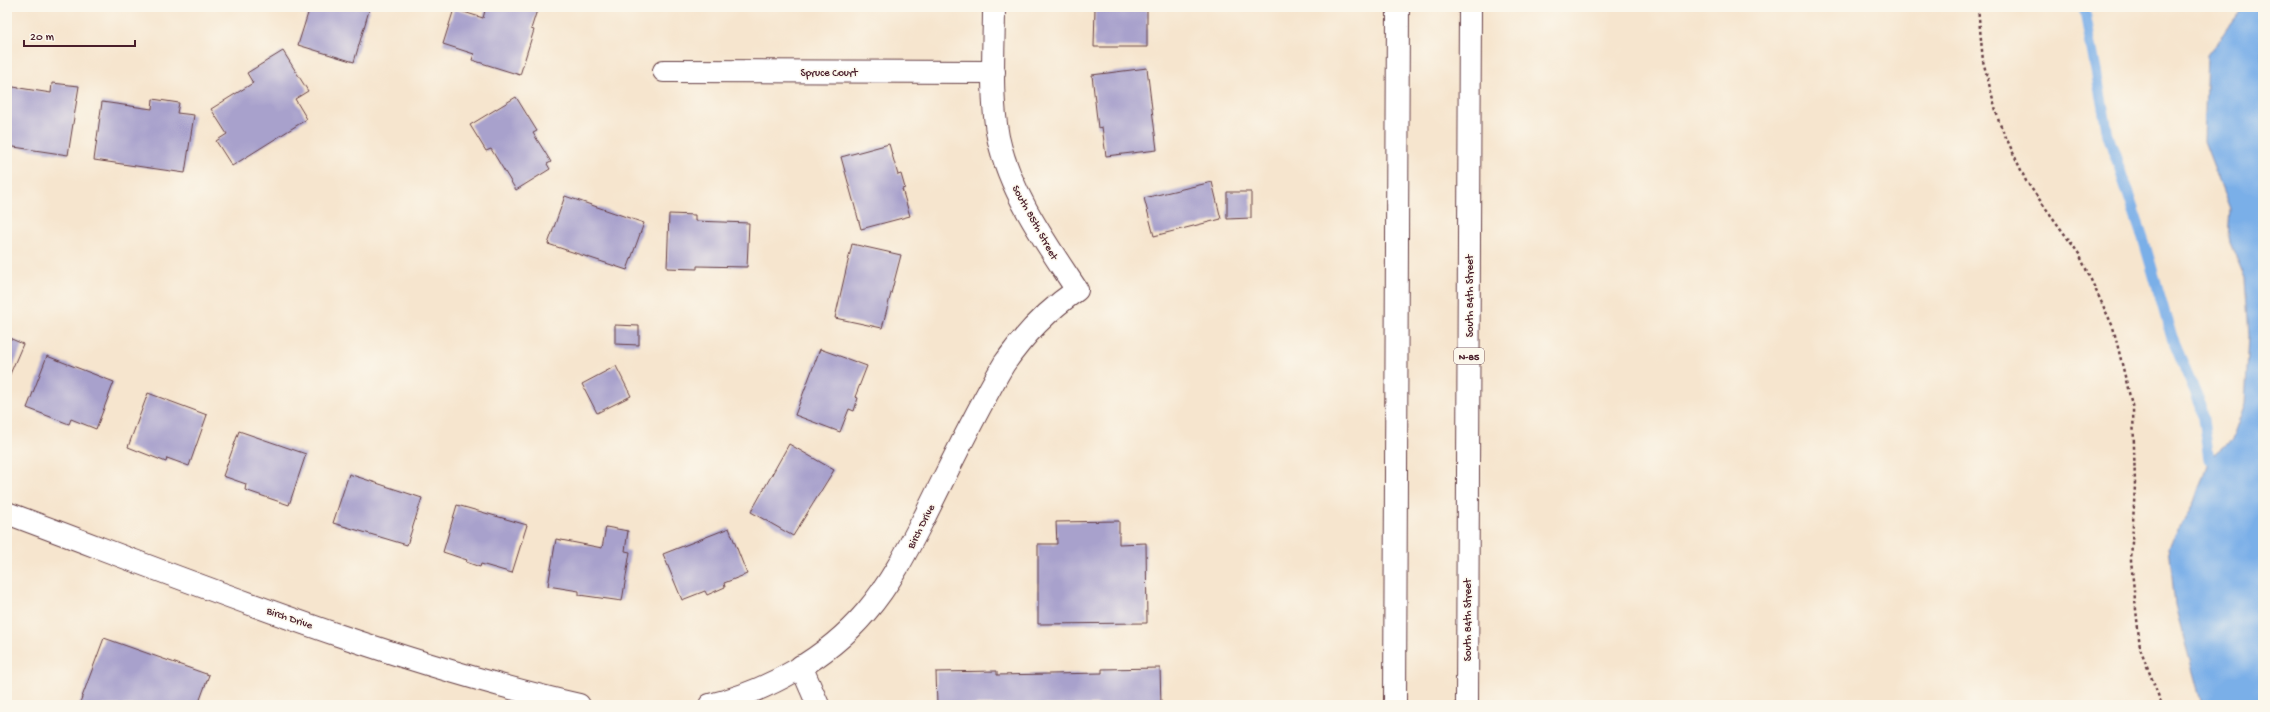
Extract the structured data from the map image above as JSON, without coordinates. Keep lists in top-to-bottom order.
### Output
{
  "streets": {
    "street": [
      "Spruce Court",
      "South 85th Street",
      "South 84th Street",
      "N-85",
      "Birch Drive"
    ]
  },
  "crossings": [
    ["Spruce Court", "South 85th Street"],
    ["South 85th Street", "Birch Drive"]
  ],
  "scale_bar": "20 m"
}
